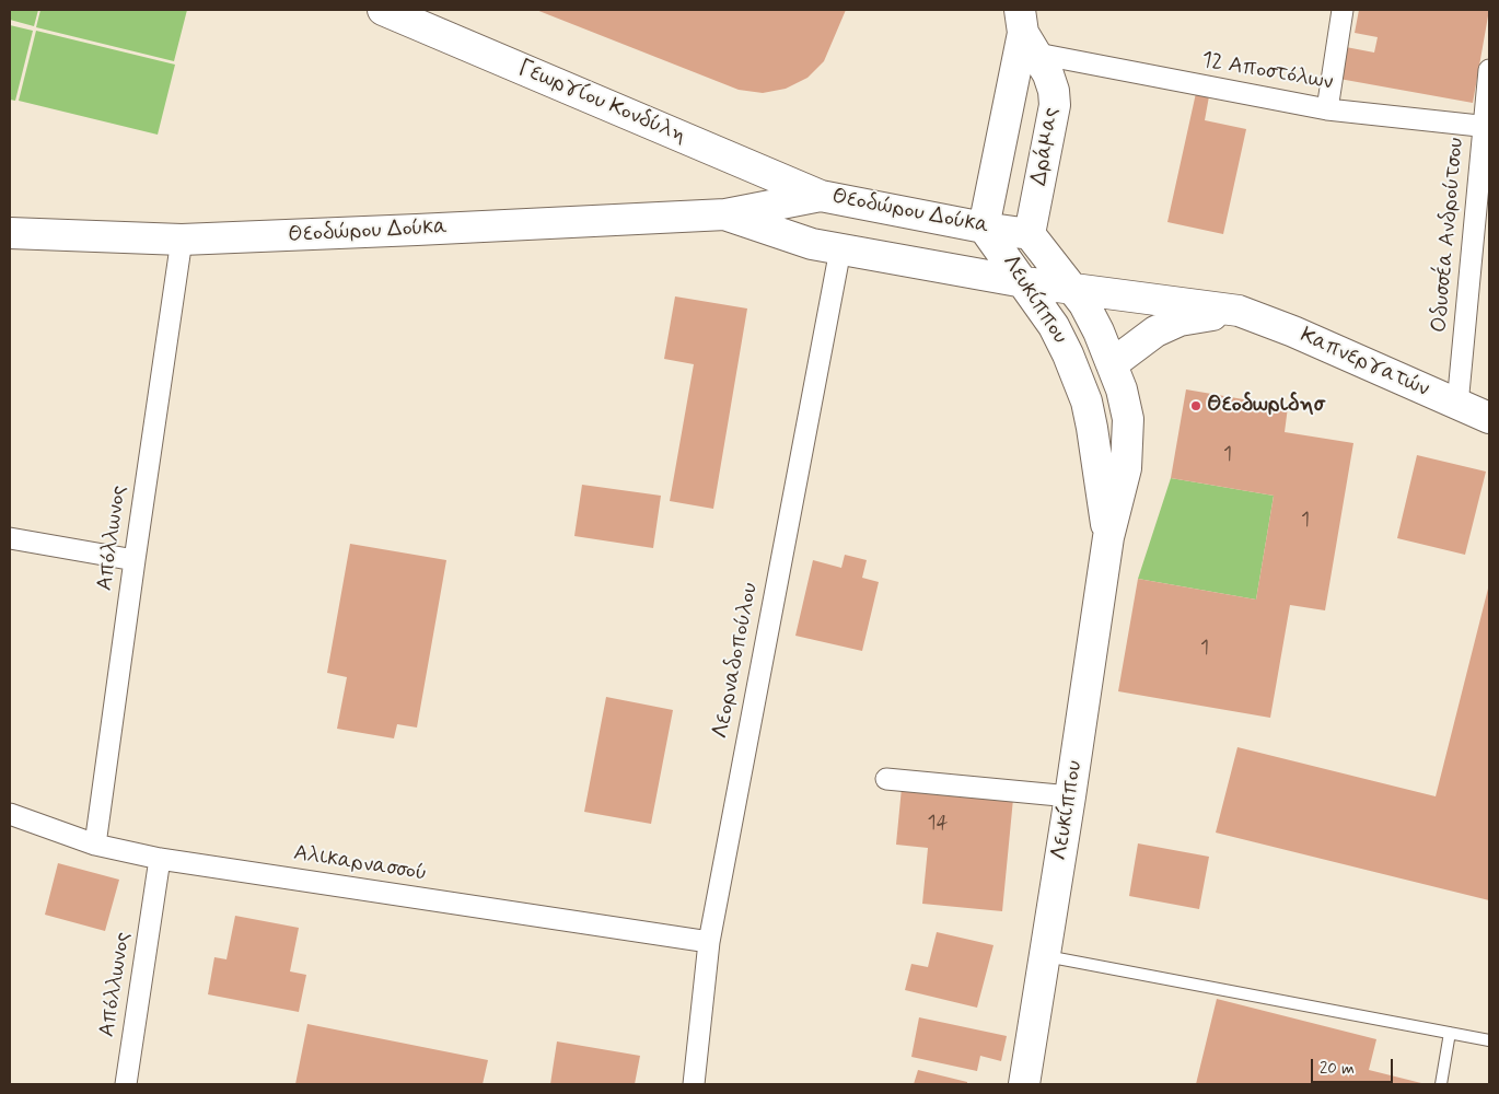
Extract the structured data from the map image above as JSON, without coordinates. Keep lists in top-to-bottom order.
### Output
{
  "streets": {
    "main road": [
      "Γεωργίου Κονδύλη",
      "Δράμας",
      "Θεοδώρου Δούκα",
      "Λευκίππου",
      "Καπνεργατών"
    ],
    "street": [
      "12 Αποστόλων",
      "Οδυσσέα Ανδρούτσου",
      "Απόλλωνος",
      "Λεορναδοπούλου",
      "Αλικαρνασσού"
    ]
  },
  "crossings": [
    ["12 Αποστόλων", "Δράμας"],
    ["12 Αποστόλων", "Οδυσσέα Ανδρούτσου"],
    ["Γεωργίου Κονδύλη", "Θεοδώρου Δούκα"],
    ["Δράμας", "Θεοδώρου Δούκα"],
    ["Δράμας", "Λευκίππου"],
    ["Θεοδώρου Δούκα", "Λευκίππου"],
    ["Θεοδώρου Δούκα", "Καπνεργατών"],
    ["Θεοδώρου Δούκα", "Απόλλωνος"],
    ["Θεοδώρου Δούκα", "Λεορναδοπούλου"],
    ["Οδυσσέα Ανδρούτσου", "Καπνεργατών"],
    ["Λευκίππου", "Καπνεργατών"],
    ["Απόλλωνος", "Αλικαρνασσού"],
    ["Λεορναδοπούλου", "Αλικαρνασσού"]
  ],
  "places": ["Θεοδωριδησ"],
  "house_numbers": [
    "1",
    "1",
    "1",
    "14"
  ],
  "scale_bar": "20 m"
}
